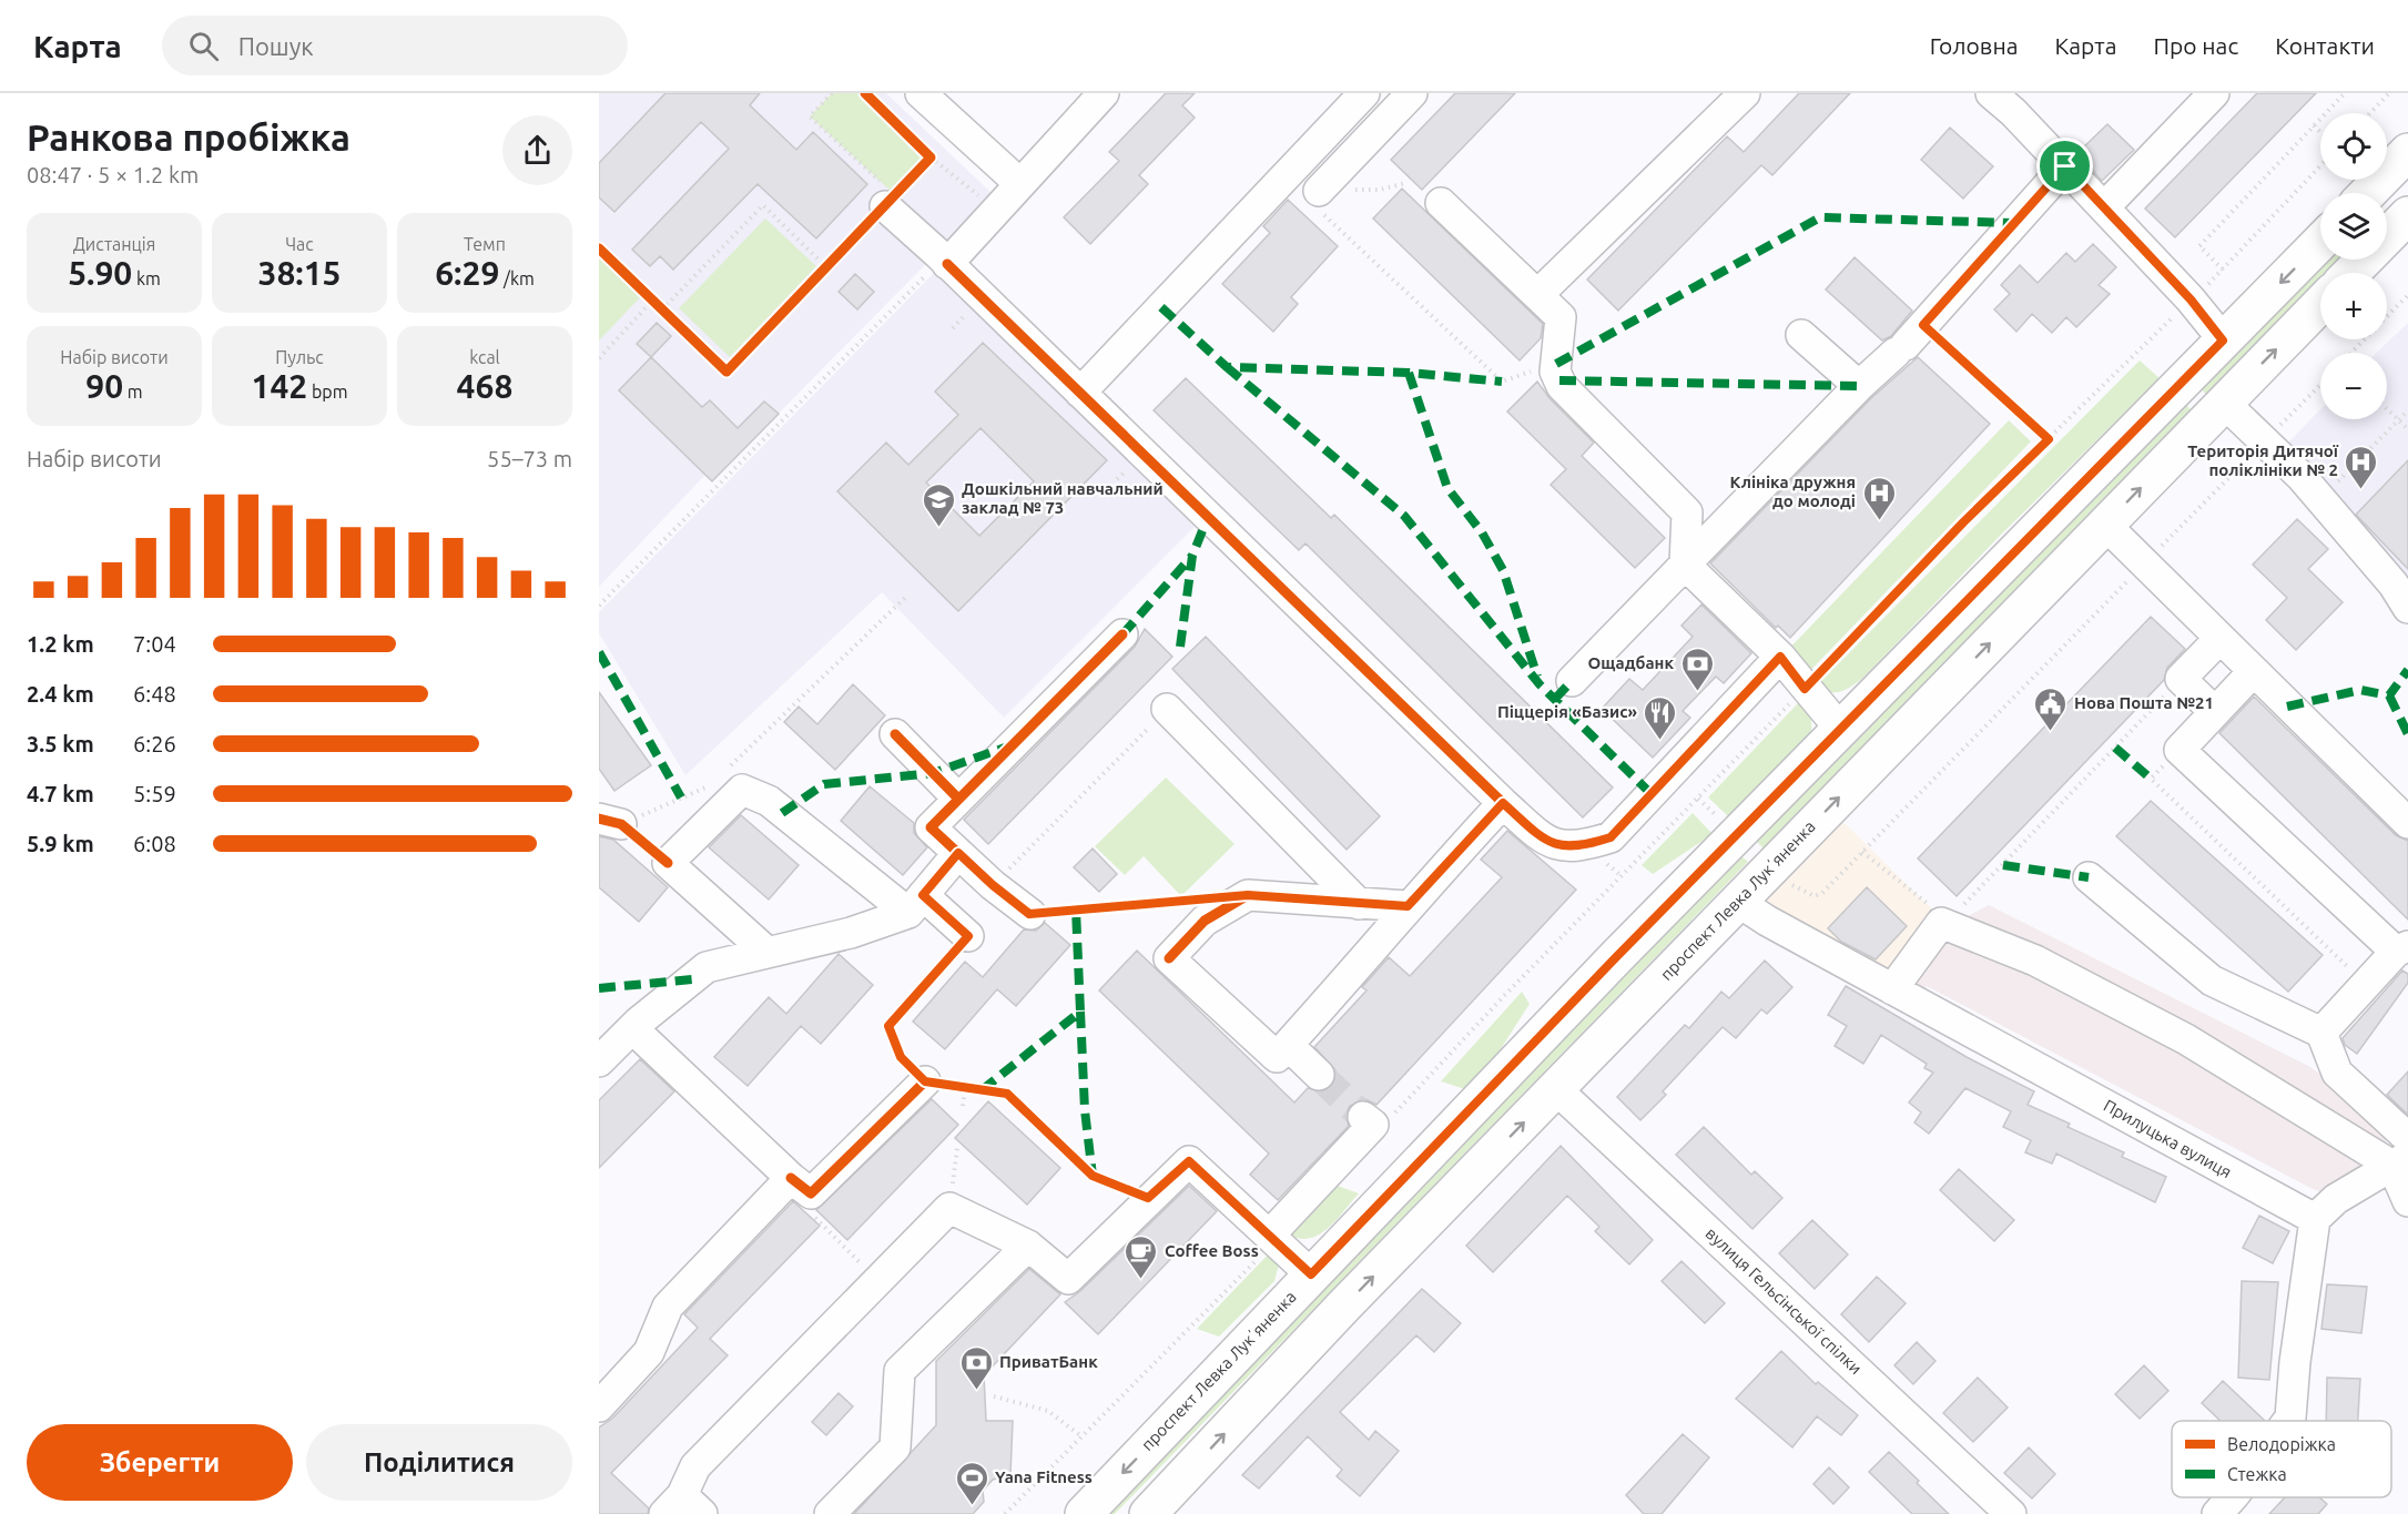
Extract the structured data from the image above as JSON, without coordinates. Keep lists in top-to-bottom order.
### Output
{
  "streets": {
    "main road": ["проспект Левка Лукʼяненка"],
    "street": ["Прилуцька вулиця", "вулиця Гельсінської спілки"]
  },
  "crossings": [
    ["проспект Левка Лукʼяненка", "Прилуцька вулиця"],
    ["проспект Левка Лукʼяненка", "вулиця Гельсінської спілки"]
  ],
  "places": {
    "hospital": ["Територія Дитячої поліклініки № 2", "Клініка дружня до молоді"],
    "school or university": ["Дошкільний навчальний заклад № 73"],
    "bank": ["Ощадбанк", "ПриватБанк"],
    "public building": ["Нова Пошта №21"],
    "restaurant": ["Піццерія «Базис»"],
    "cafe": ["Coffee Boss"],
    "sports": ["Yana Fitness"]
  },
  "legend": ["Велодоріжка", "Стежка"],
  "page": {
    "header": "Карта",
    "search": "Пошук",
    "nav": [
      "Головна",
      "Карта",
      "Про нас",
      "Контакти"
    ],
    "heading": ["Ранкова пробіжка", "08:47 · 5 × 1.2 km"],
    "map_buttons": ["+", "−"],
    "stats": [
      ["Дистанція", "5.90 km"],
      ["Час", "38:15"],
      ["Темп", "6:29 /km"],
      ["Набір висоти", "90 m"],
      ["Пульс", "142 bpm"],
      ["kcal", "468"]
    ],
    "chart": ["Набір висоти", "55–73 m"],
    "list": [
      {
        "name": "1.2 km",
        "note": "7:04"
      },
      {
        "name": "2.4 km",
        "note": "6:48"
      },
      {
        "name": "3.5 km",
        "note": "6:26"
      },
      {
        "name": "4.7 km",
        "note": "5:59"
      },
      {
        "name": "5.9 km",
        "note": "6:08"
      }
    ],
    "buttons": ["Зберегти", "Поділитися"]
  }
}
